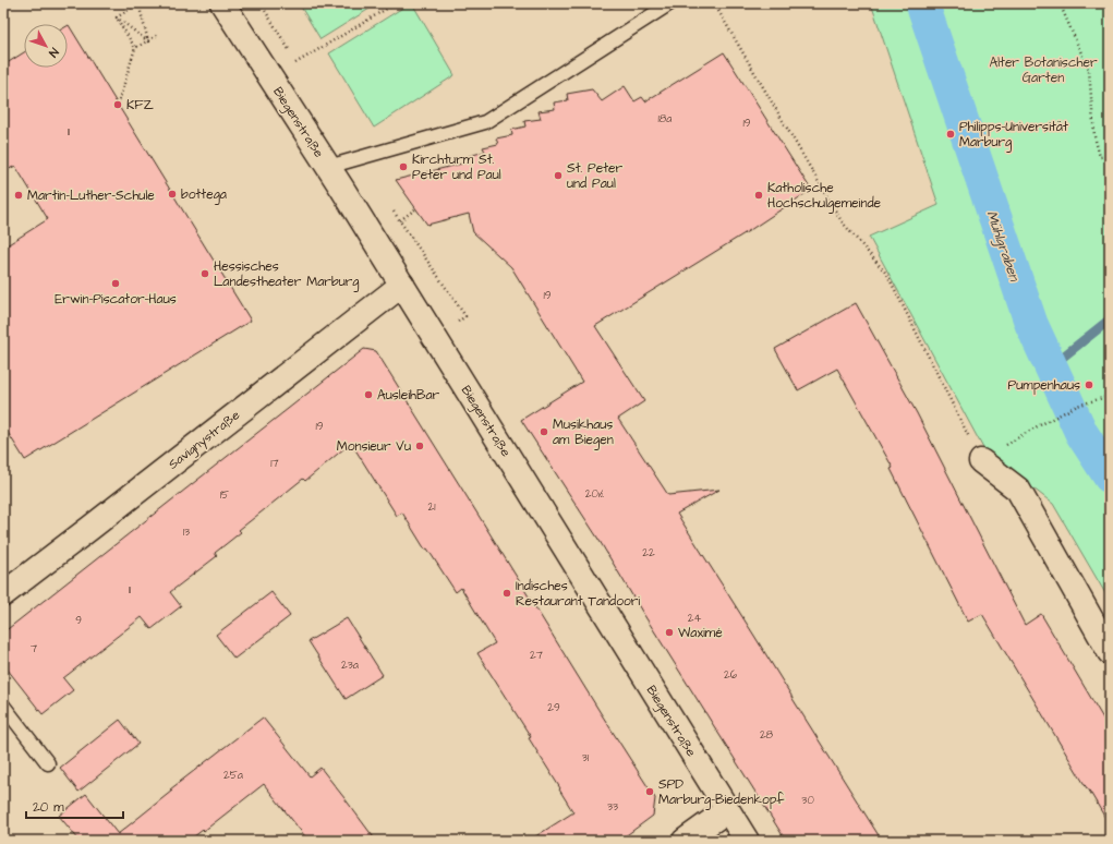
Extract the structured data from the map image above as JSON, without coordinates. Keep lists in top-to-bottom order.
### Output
{
  "streets": {
    "main road": ["Biegenstraße", "Savignystraße"]
  },
  "crossings": [
    ["Biegenstraße", "Savignystraße"]
  ],
  "water": ["Mühlgraben"],
  "parks": ["Alter Botanischer Garten"],
  "places": [
    "KFZ",
    "Philipps-Universität Marburg",
    "Kirchturm St. Peter und Paul",
    "St. Peter und Paul",
    "bottega",
    "Martin-Luther-Schule",
    "Katholische Hochschulgemeinde",
    "Hessisches Landestheater Marburg",
    "Erwin-Piscator-Haus",
    "Pumpenhaus",
    "AusleihBar",
    "Musikhaus am Biegen",
    "Monsieur Vu",
    "Indisches Restaurant Tandoori",
    "Waximé",
    "SPD Marburg-Biedenkopf"
  ],
  "house_numbers": [
    "18a",
    "19",
    "11",
    "19",
    "19",
    "17",
    "20½",
    "15",
    "21",
    "13",
    "22",
    "11",
    "24",
    "9",
    "7",
    "27",
    "23a",
    "26",
    "29",
    "28",
    "31",
    "25a",
    "30",
    "33"
  ],
  "scale_bar": "20 m",
  "north": "bottom right"
}
